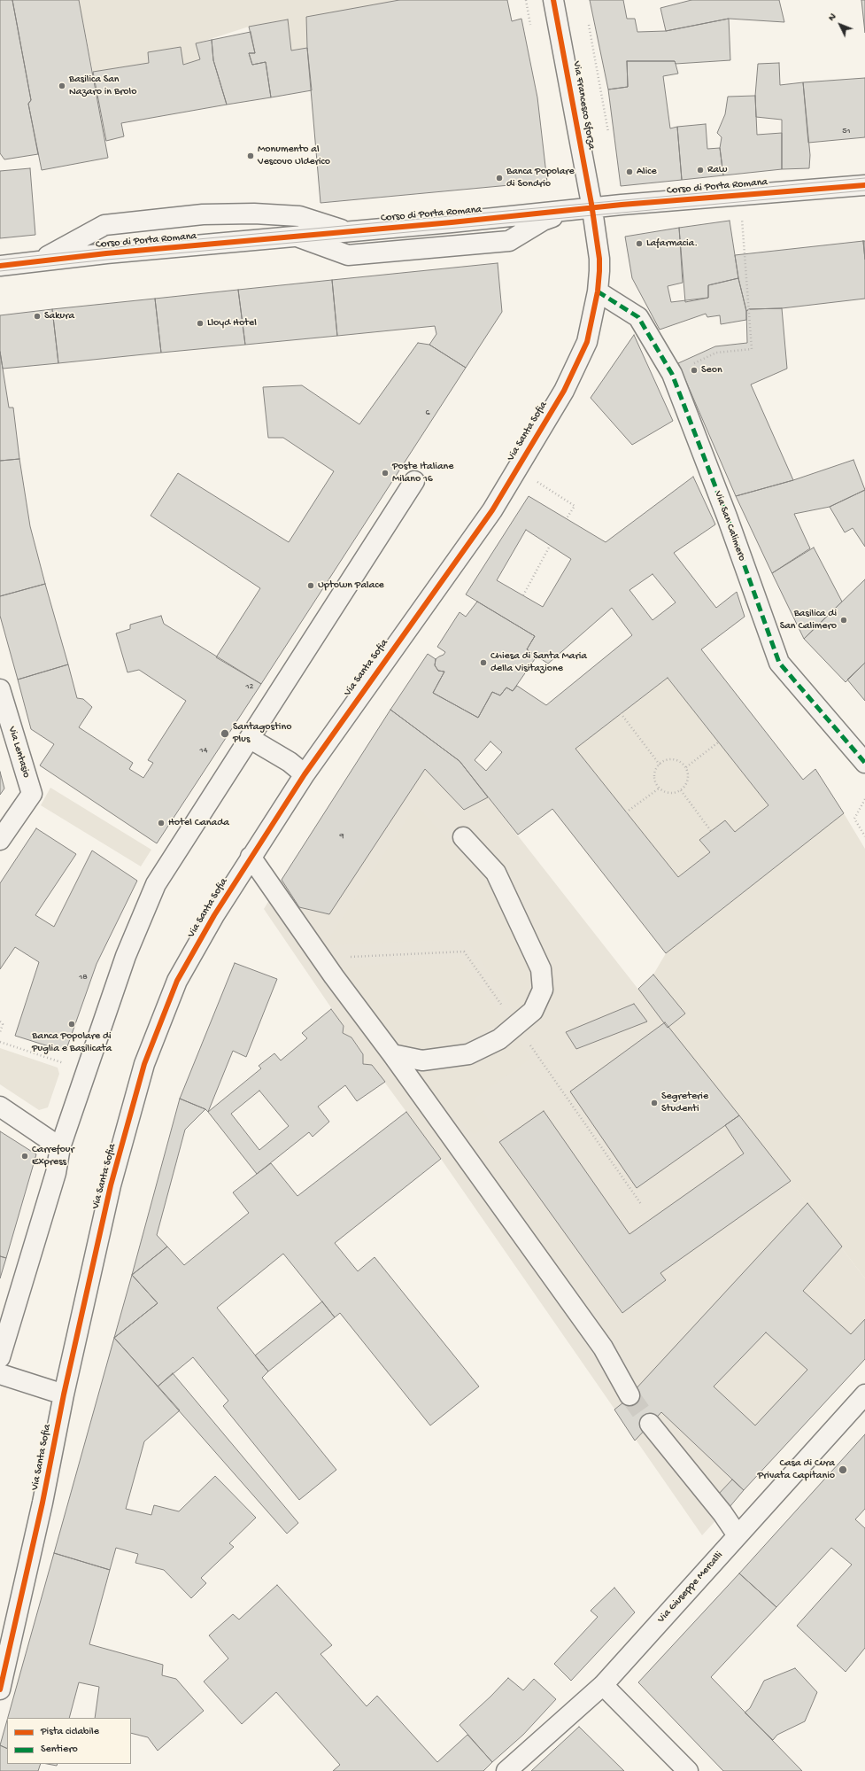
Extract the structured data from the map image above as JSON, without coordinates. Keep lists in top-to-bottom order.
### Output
{
  "streets": {
    "street": [
      "Via Francesco Sforza",
      "Corso di Porta Romana",
      "Via Santa Sofia",
      "Via San Calimero",
      "Via Lentasio",
      "Via Giuseppe Mercalli"
    ]
  },
  "crossings": [
    ["Via Francesco Sforza", "Corso di Porta Romana"],
    ["Via Francesco Sforza", "Via Santa Sofia"],
    ["Corso di Porta Romana", "Via Santa Sofia"],
    ["Via Santa Sofia", "Via San Calimero"]
  ],
  "places": [
    "Basilica San Nazaro in Brolo",
    "Monumento al Vescovo Ulderico",
    "Raw",
    "Alice",
    "Banca Popolare di Sondrio",
    "Lafarmacia.",
    "Sakura",
    "Lloyd Hotel",
    "Seon",
    "Poste Italiane Milano 16",
    "Uptown Palace",
    "Basilica di San Calimero",
    "Chiesa di Santa Maria della Visitazione",
    "Santagostino Plus",
    "Hotel Canada",
    "Banca Popolare di Puglia e Basilicata",
    "Segreterie Studenti",
    "Carrefour Express",
    "Casa di Cura Privata Capitanio"
  ],
  "house_numbers": [
    "51",
    "6",
    "12",
    "14",
    "9",
    "18"
  ],
  "legend": ["Pista ciclabile", "Sentiero"],
  "north": "top left"
}
